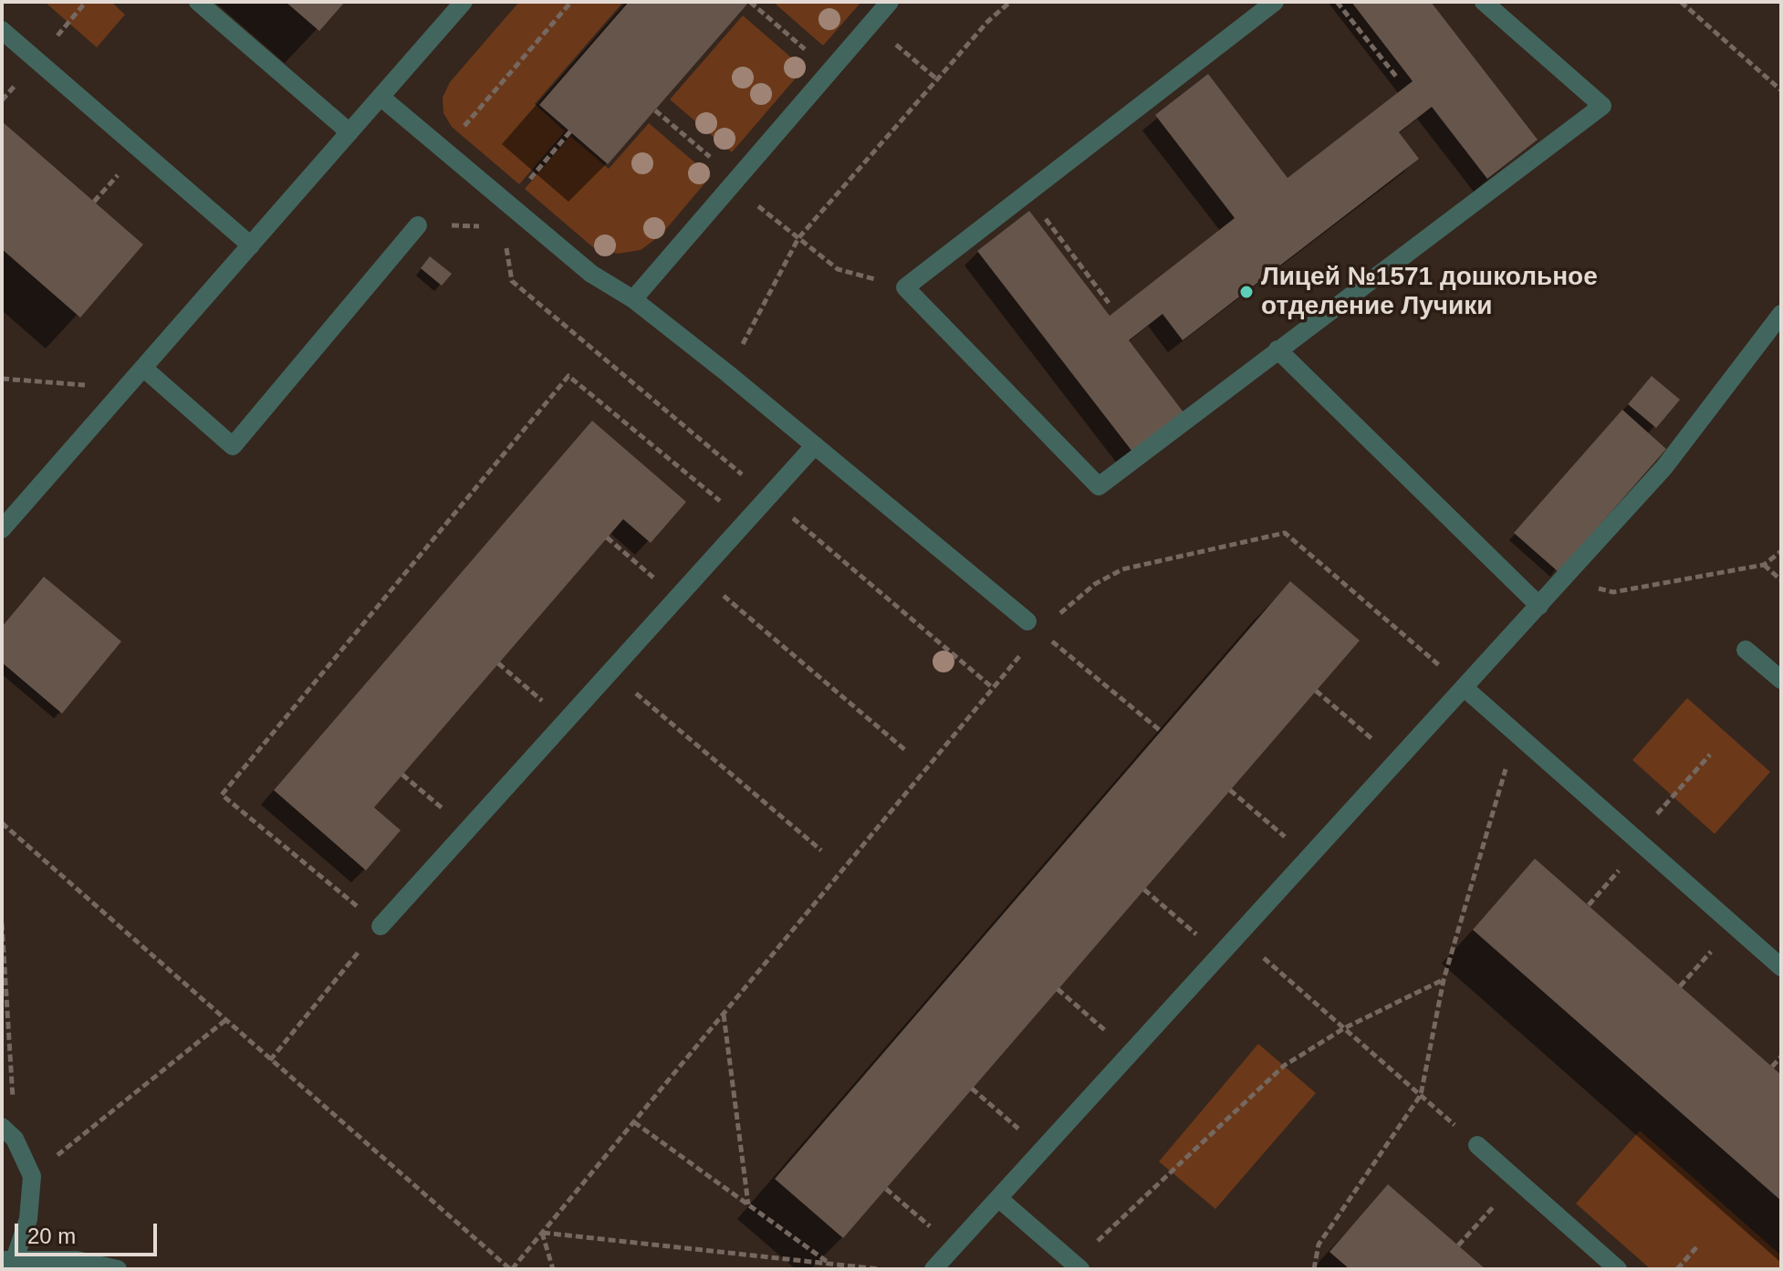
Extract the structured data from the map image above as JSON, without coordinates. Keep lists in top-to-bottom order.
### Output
{
  "places": ["Лицей №1571 дошкольное отделение Лучики"],
  "scale_bar": "20 m"
}
